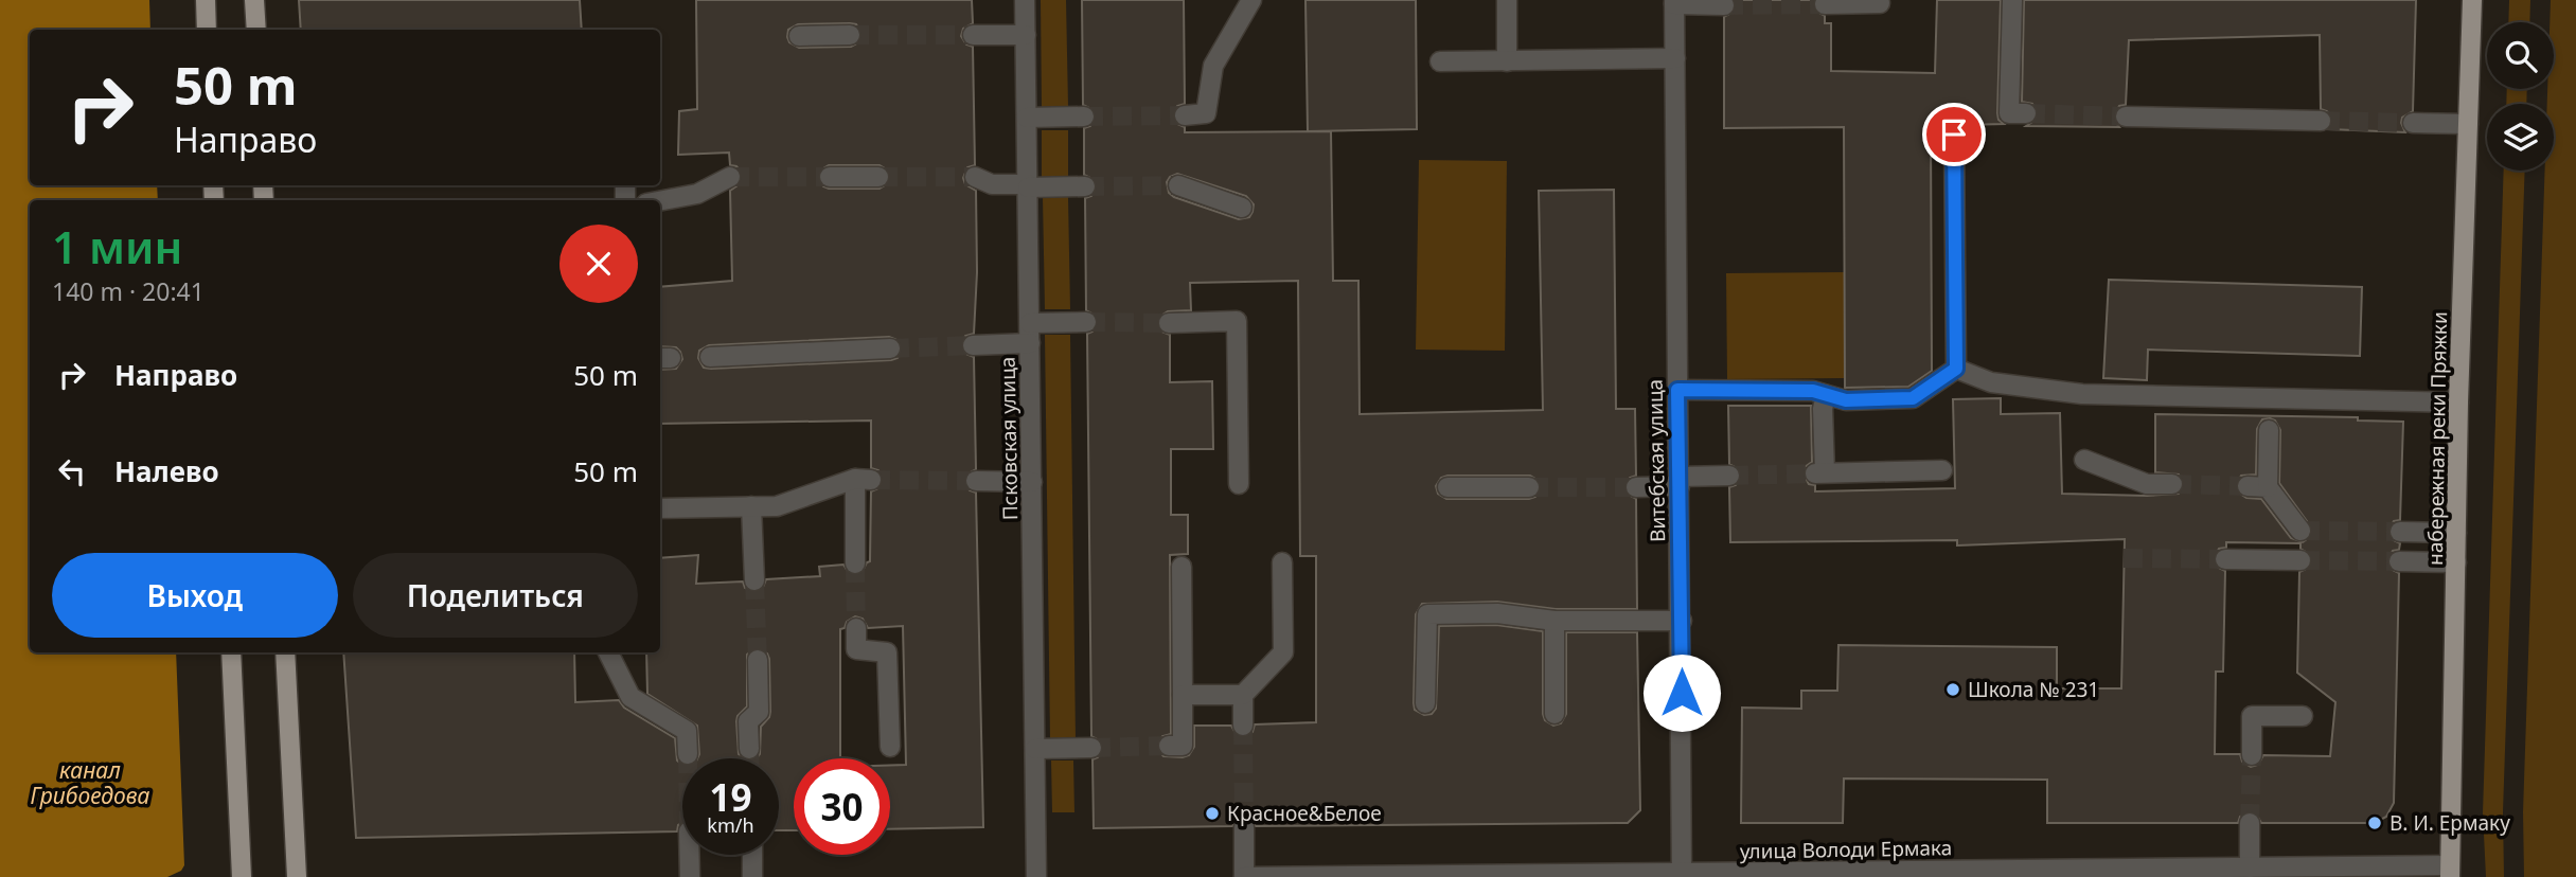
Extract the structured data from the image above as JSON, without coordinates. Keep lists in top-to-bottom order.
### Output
{
  "streets": {
    "main road": ["набережная реки Пряжки"],
    "street": ["Псковская улица", "Витебская улица", "улица Володи Ермака"]
  },
  "crossings": [
    ["набережная реки Пряжки", "улица Володи Ермака"],
    ["Витебская улица", "улица Володи Ермака"]
  ],
  "water": ["канал Грибоедова"],
  "places": ["Школа № 231", "Красное&Белое", "В. И. Ермаку"],
  "page": {
    "turn": ["50 m", "Направо"],
    "heading": ["1 мин", "140 m · 20:41"],
    "list": [
      {
        "name": "Направо",
        "value": "50 m"
      },
      {
        "name": "Налево",
        "value": "50 m"
      }
    ],
    "buttons": ["Выход", "Поделиться"],
    "speed": "19 km/h",
    "limit": "30"
  }
}
